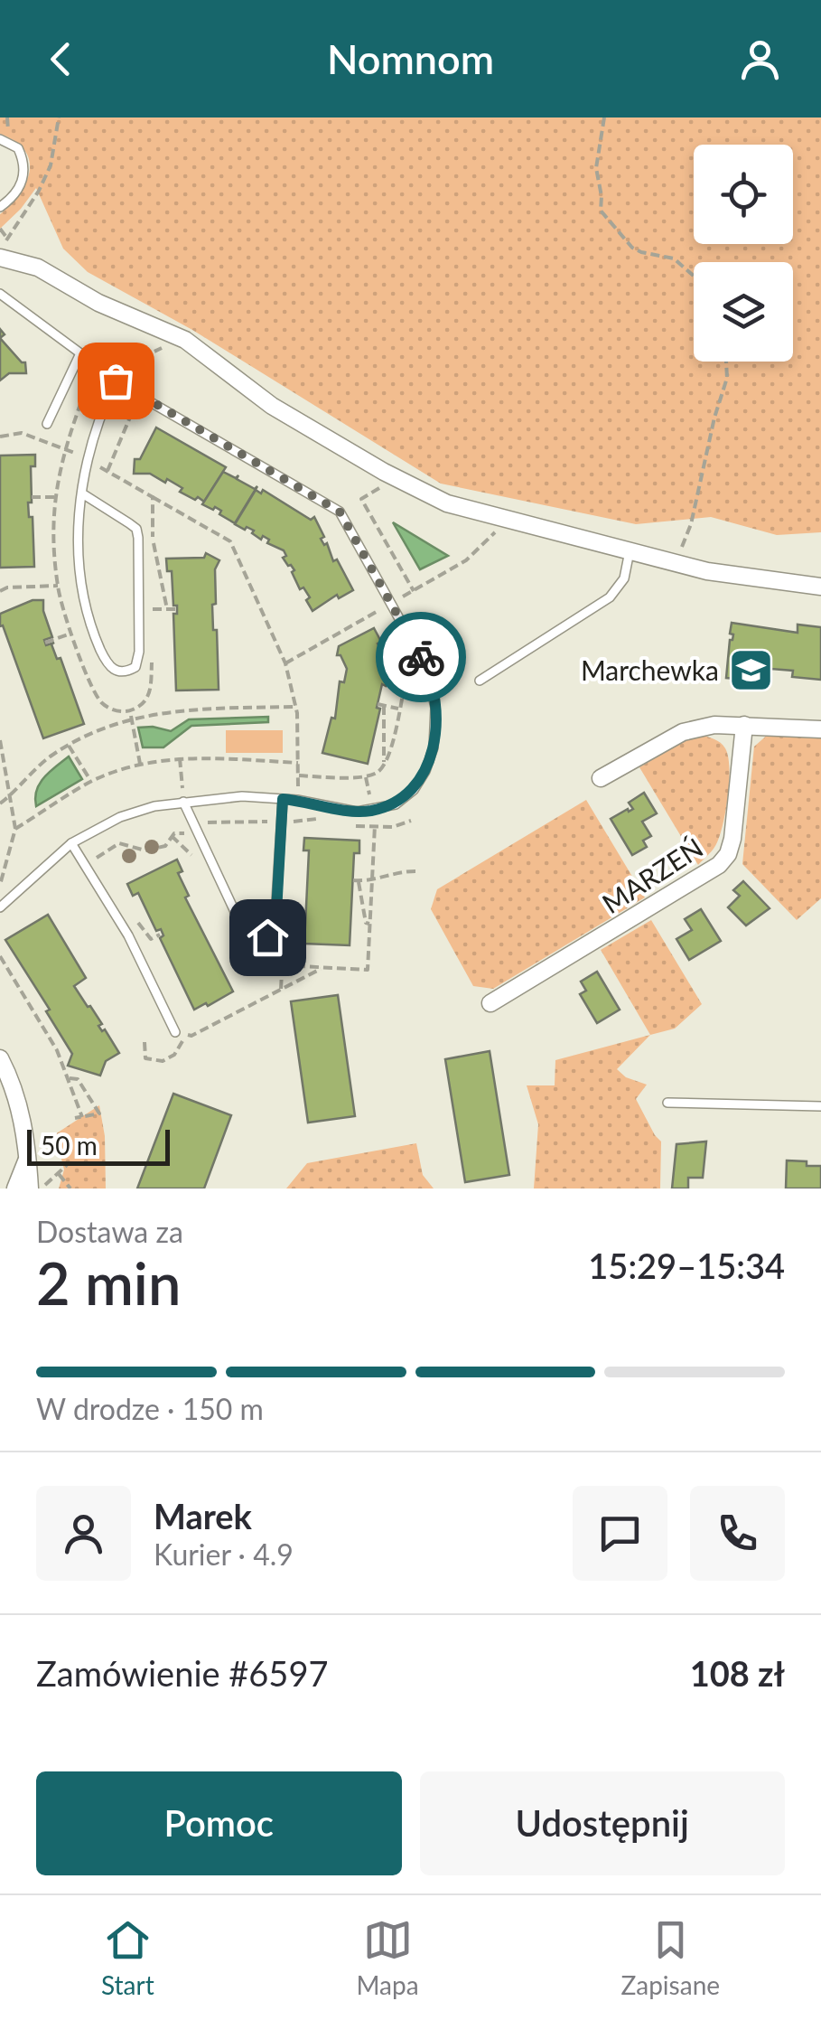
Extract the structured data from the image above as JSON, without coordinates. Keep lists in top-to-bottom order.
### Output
{
  "streets": {
    "street": ["MARZEŃ"]
  },
  "places": {
    "school or university": ["Marchewka"]
  },
  "scale_bar": "50 m",
  "page": {
    "header": "Nomnom",
    "scale": "50 m",
    "heading": ["2 min", "Dostawa za", "15:29–15:34"],
    "panel": [
      "Marek",
      "Kurier · 4.9",
      "Zamówienie #6597",
      "108 zł"
    ],
    "bar": "W drodze · 150 m",
    "buttons": ["Pomoc", "Udostępnij"],
    "tabs": ["Start", "Mapa", "Zapisane"]
  }
}
